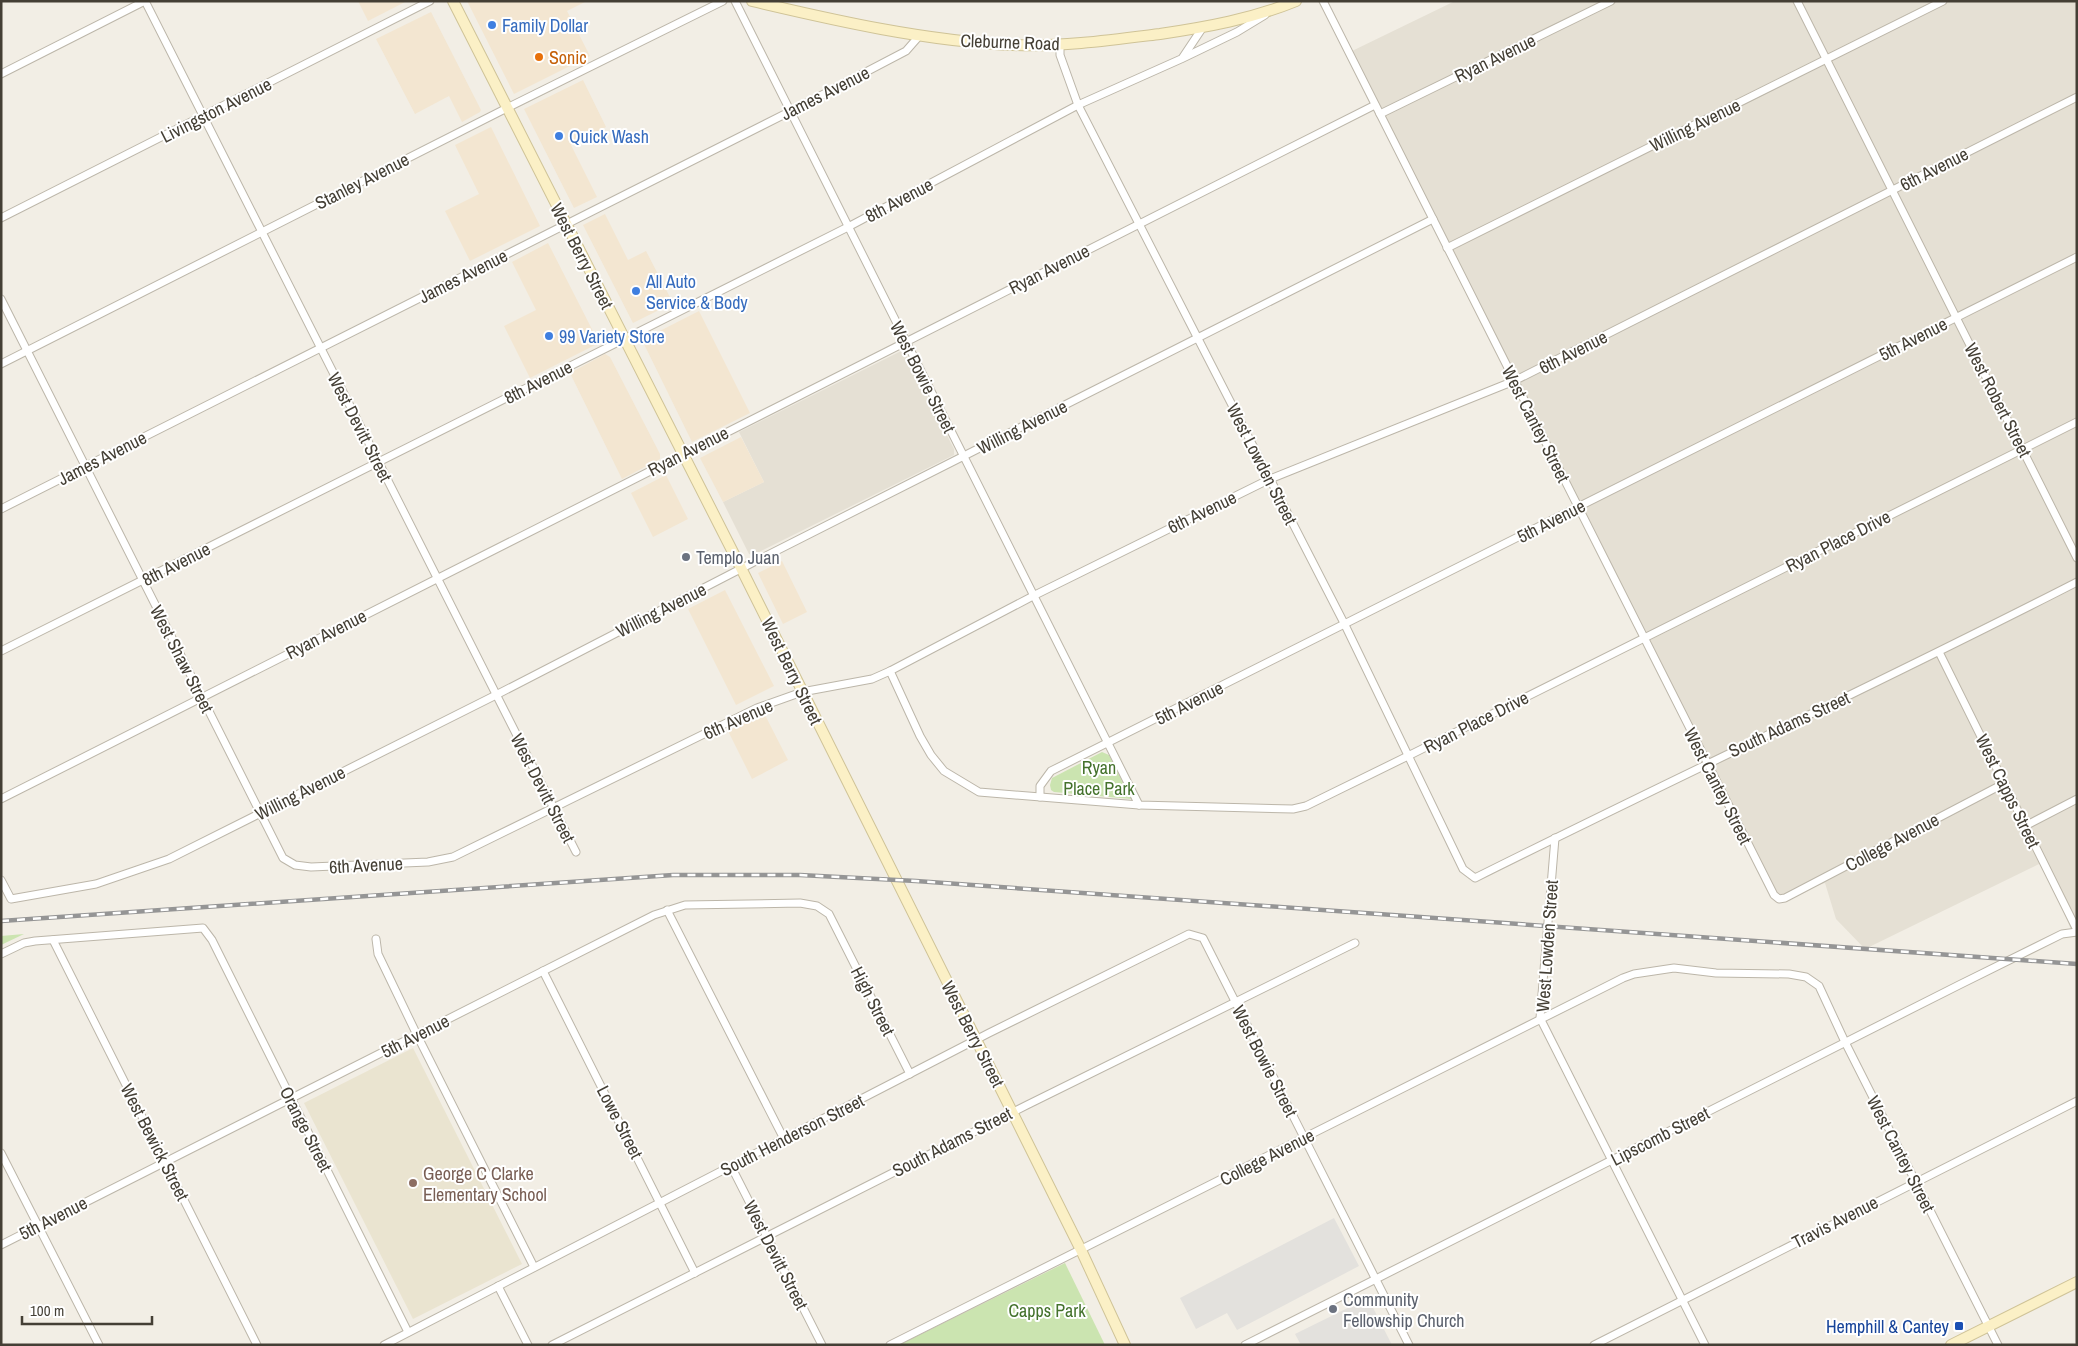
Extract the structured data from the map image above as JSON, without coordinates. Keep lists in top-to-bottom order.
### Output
{
  "streets": {
    "main road": ["Cleburne Road", "8th Avenue", "West Berry Street"],
    "street": [
      "Ryan Avenue",
      "James Avenue",
      "Livingston Avenue",
      "Willing Avenue",
      "6th Avenue",
      "Stanley Avenue",
      "5th Avenue",
      "West Bowie Street",
      "West Robert Street",
      "West Cantey Street",
      "West Devitt Street",
      "West Lowden Street",
      "Ryan Place Drive",
      "West Shaw Street",
      "South Adams Street",
      "West Capps Street",
      "College Avenue",
      "High Street",
      "Lowe Street",
      "Orange Street",
      "South Henderson Street",
      "Lipscomb Street",
      "West Bewick Street",
      "Travis Avenue"
    ]
  },
  "crossings": [
    ["Cleburne Road", "James Avenue"],
    ["Cleburne Road", "8th Avenue"],
    ["Cleburne Road", "West Lowden Street"],
    ["Ryan Avenue", "West Berry Street"],
    ["Ryan Avenue", "West Bowie Street"],
    ["Ryan Avenue", "West Cantey Street"],
    ["Ryan Avenue", "West Devitt Street"],
    ["Ryan Avenue", "West Lowden Street"],
    ["Ryan Avenue", "West Shaw Street"],
    ["James Avenue", "West Berry Street"],
    ["James Avenue", "West Bowie Street"],
    ["James Avenue", "West Devitt Street"],
    ["James Avenue", "West Shaw Street"],
    ["Livingston Avenue", "West Devitt Street"],
    ["Willing Avenue", "West Berry Street"],
    ["Willing Avenue", "West Bowie Street"],
    ["Willing Avenue", "West Robert Street"],
    ["Willing Avenue", "West Cantey Street"],
    ["Willing Avenue", "West Devitt Street"],
    ["Willing Avenue", "West Lowden Street"],
    ["Willing Avenue", "West Shaw Street"],
    ["6th Avenue", "West Berry Street"],
    ["6th Avenue", "West Bowie Street"],
    ["6th Avenue", "West Robert Street"],
    ["6th Avenue", "West Cantey Street"],
    ["6th Avenue", "West Devitt Street"],
    ["6th Avenue", "West Lowden Street"],
    ["6th Avenue", "Ryan Place Drive"],
    ["6th Avenue", "West Shaw Street"],
    ["Stanley Avenue", "West Berry Street"],
    ["Stanley Avenue", "West Devitt Street"],
    ["Stanley Avenue", "West Shaw Street"],
    ["8th Avenue", "West Berry Street"],
    ["8th Avenue", "West Bowie Street"],
    ["8th Avenue", "West Devitt Street"],
    ["8th Avenue", "West Lowden Street"],
    ["8th Avenue", "West Shaw Street"],
    ["West Berry Street", "South Adams Street"],
    ["West Berry Street", "College Avenue"],
    ["West Berry Street", "South Henderson Street"],
    ["5th Avenue", "West Bowie Street"],
    ["5th Avenue", "West Robert Street"],
    ["5th Avenue", "West Cantey Street"],
    ["5th Avenue", "West Lowden Street"],
    ["5th Avenue", "Ryan Place Drive"],
    ["5th Avenue", "High Street"],
    ["5th Avenue", "Lowe Street"],
    ["5th Avenue", "Orange Street"],
    ["5th Avenue", "West Bewick Street"],
    ["West Bowie Street", "Ryan Place Drive"],
    ["West Bowie Street", "South Adams Street"],
    ["West Bowie Street", "College Avenue"],
    ["West Bowie Street", "South Henderson Street"],
    ["West Bowie Street", "Lipscomb Street"],
    ["West Robert Street", "Ryan Place Drive"],
    ["West Cantey Street", "Ryan Place Drive"],
    ["West Cantey Street", "South Adams Street"],
    ["West Cantey Street", "College Avenue"],
    ["West Cantey Street", "Lipscomb Street"],
    ["West Cantey Street", "Travis Avenue"],
    ["West Devitt Street", "South Adams Street"],
    ["West Devitt Street", "South Henderson Street"],
    ["West Lowden Street", "Ryan Place Drive"],
    ["West Lowden Street", "South Adams Street"],
    ["West Lowden Street", "College Avenue"],
    ["West Lowden Street", "Lipscomb Street"],
    ["West Lowden Street", "Travis Avenue"],
    ["South Adams Street", "West Capps Street"],
    ["South Adams Street", "Lowe Street"],
    ["West Capps Street", "College Avenue"],
    ["West Capps Street", "Lipscomb Street"],
    ["High Street", "South Henderson Street"],
    ["Lowe Street", "South Henderson Street"],
    ["Orange Street", "South Henderson Street"],
    ["Orange Street", "West Bewick Street"]
  ],
  "parks": ["Ryan Place Park", "Capps Park"],
  "places": {
    "other": [
      "Family Dollar",
      "Sonic",
      "Quick Wash",
      "All Auto Service & Body",
      "99 Variety Store",
      "Templo Juan",
      "George C Clarke Elementary School",
      "Community Fellowship Church"
    ],
    "transit": ["Hemphill & Cantey"]
  },
  "scale_bar": "100 m"
}
